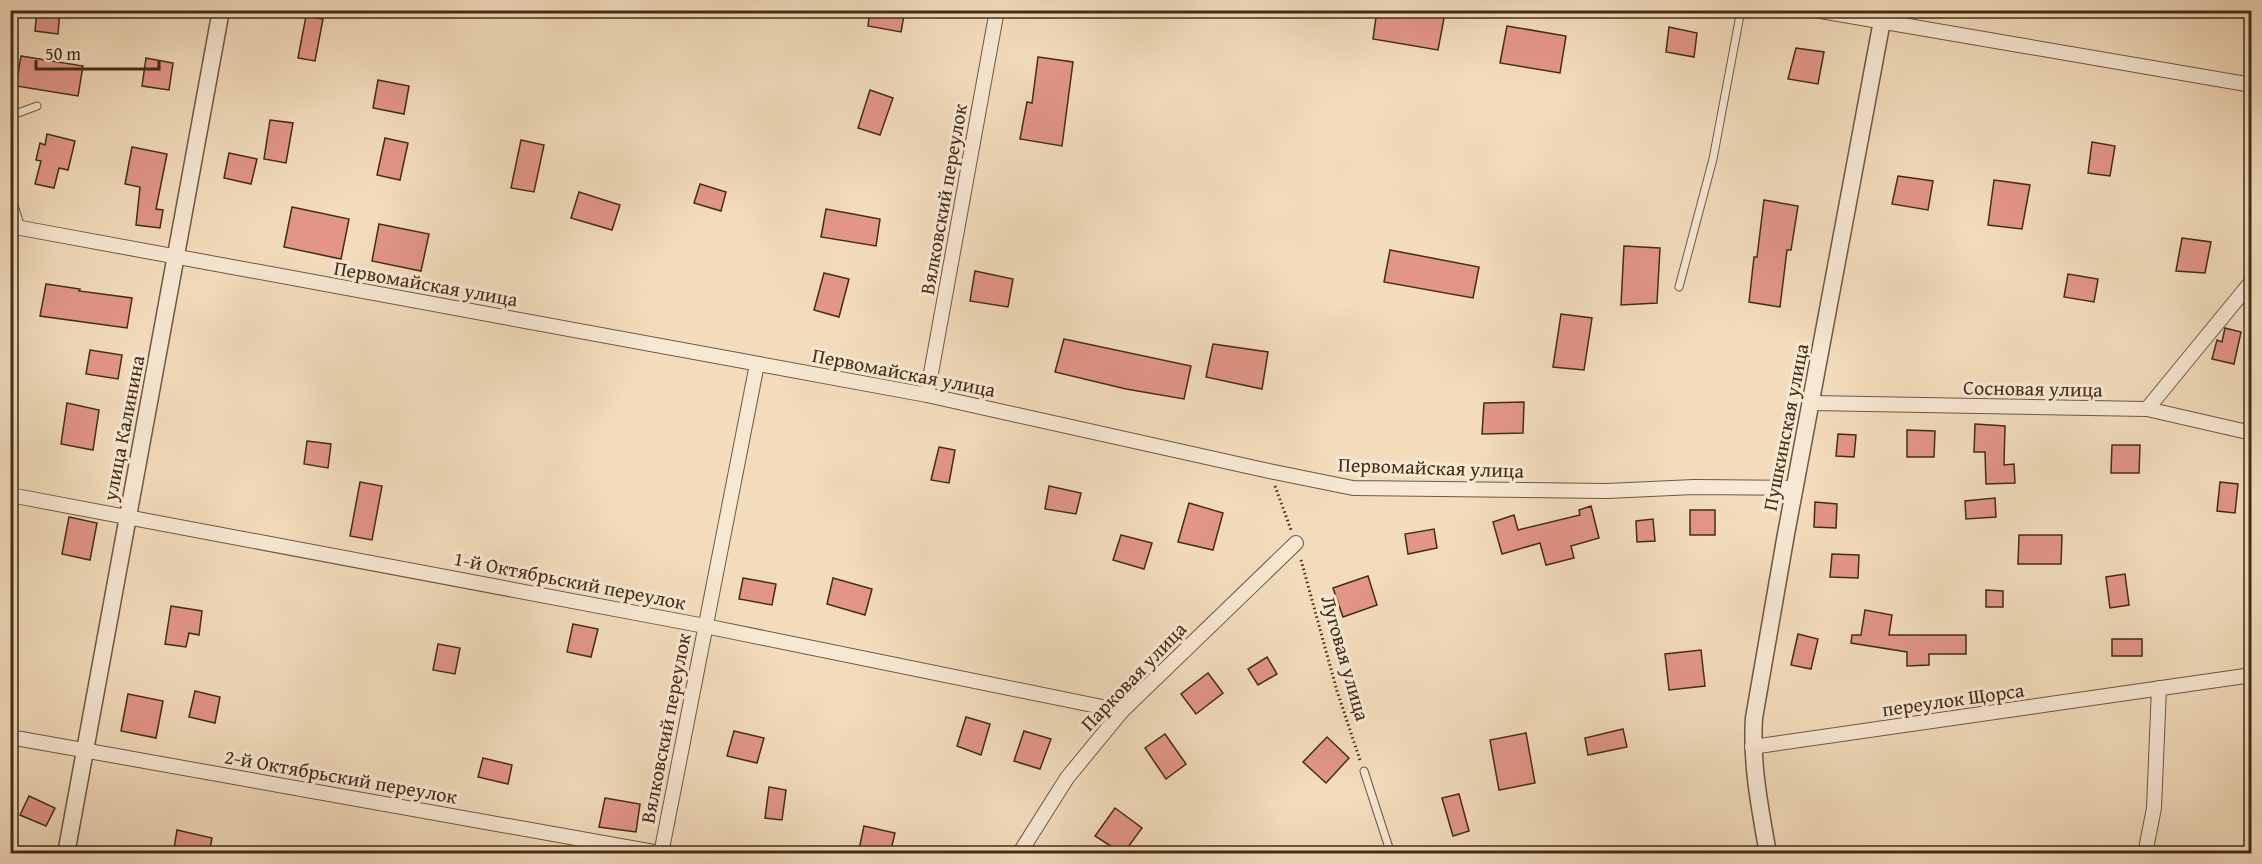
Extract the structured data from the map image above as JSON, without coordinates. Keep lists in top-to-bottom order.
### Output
{
  "streets": {
    "street": [
      "Вялковский переулок",
      "Первомайская улица",
      "Сосновая улица",
      "Пушкинская улица",
      "улица Калинина",
      "1-й Октябрьский переулок",
      "Парковая улица",
      "переулок Щорса",
      "2-й Октябрьский переулок"
    ],
    "path": ["Луговая улица"]
  },
  "crossings": [
    ["Вялковский переулок", "Первомайская улица"],
    ["Вялковский переулок", "1-й Октябрьский переулок"],
    ["Вялковский переулок", "2-й Октябрьский переулок"],
    ["Первомайская улица", "Пушкинская улица"],
    ["Первомайская улица", "улица Калинина"],
    ["Первомайская улица", "Луговая улица"],
    ["Сосновая улица", "Пушкинская улица"],
    ["Пушкинская улица", "переулок Щорса"],
    ["улица Калинина", "1-й Октябрьский переулок"],
    ["улица Калинина", "2-й Октябрьский переулок"],
    ["1-й Октябрьский переулок", "Парковая улица"],
    ["Луговая улица", "Парковая улица"]
  ],
  "scale_bar": "50 m"
}
